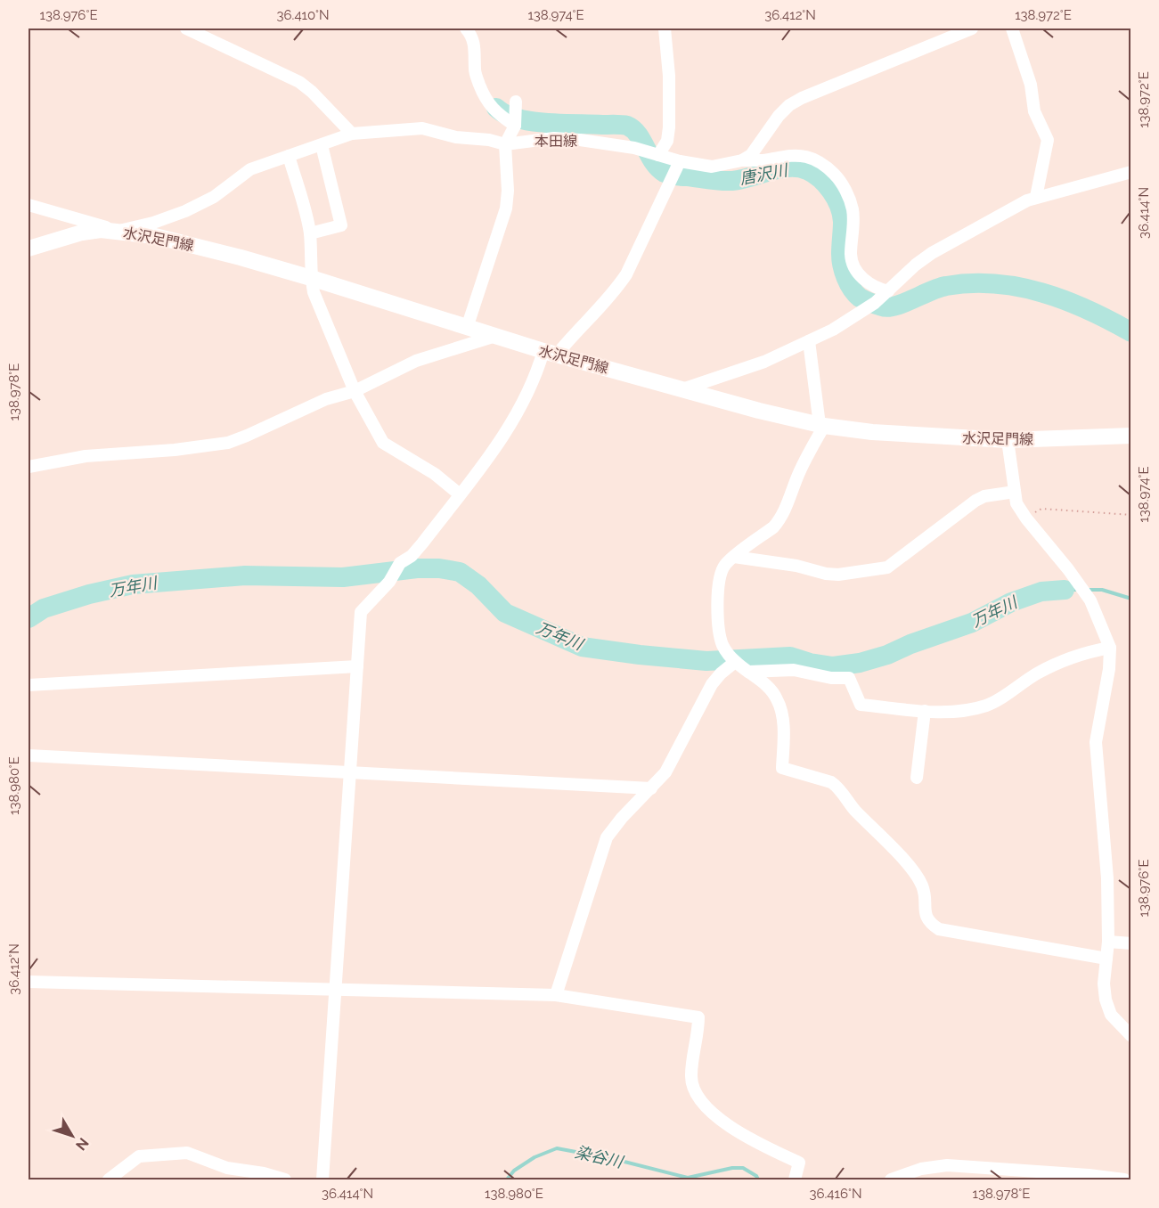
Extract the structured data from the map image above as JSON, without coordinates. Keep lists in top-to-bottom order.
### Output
{
  "streets": {
    "main road": ["水沢足門線"],
    "street": ["本田線"]
  },
  "crossings": [
    ["本田線", "水沢足門線"]
  ],
  "water": ["唐沢川", "万年川", "染谷川"],
  "north": "bottom right",
  "coordinates": [
    "138.976°E",
    "36.410°N",
    "138.974°E",
    "36.412°N",
    "138.972°E",
    "36.414°N",
    "138.978°E",
    "138.980°E",
    "36.416°N"
  ]
}
